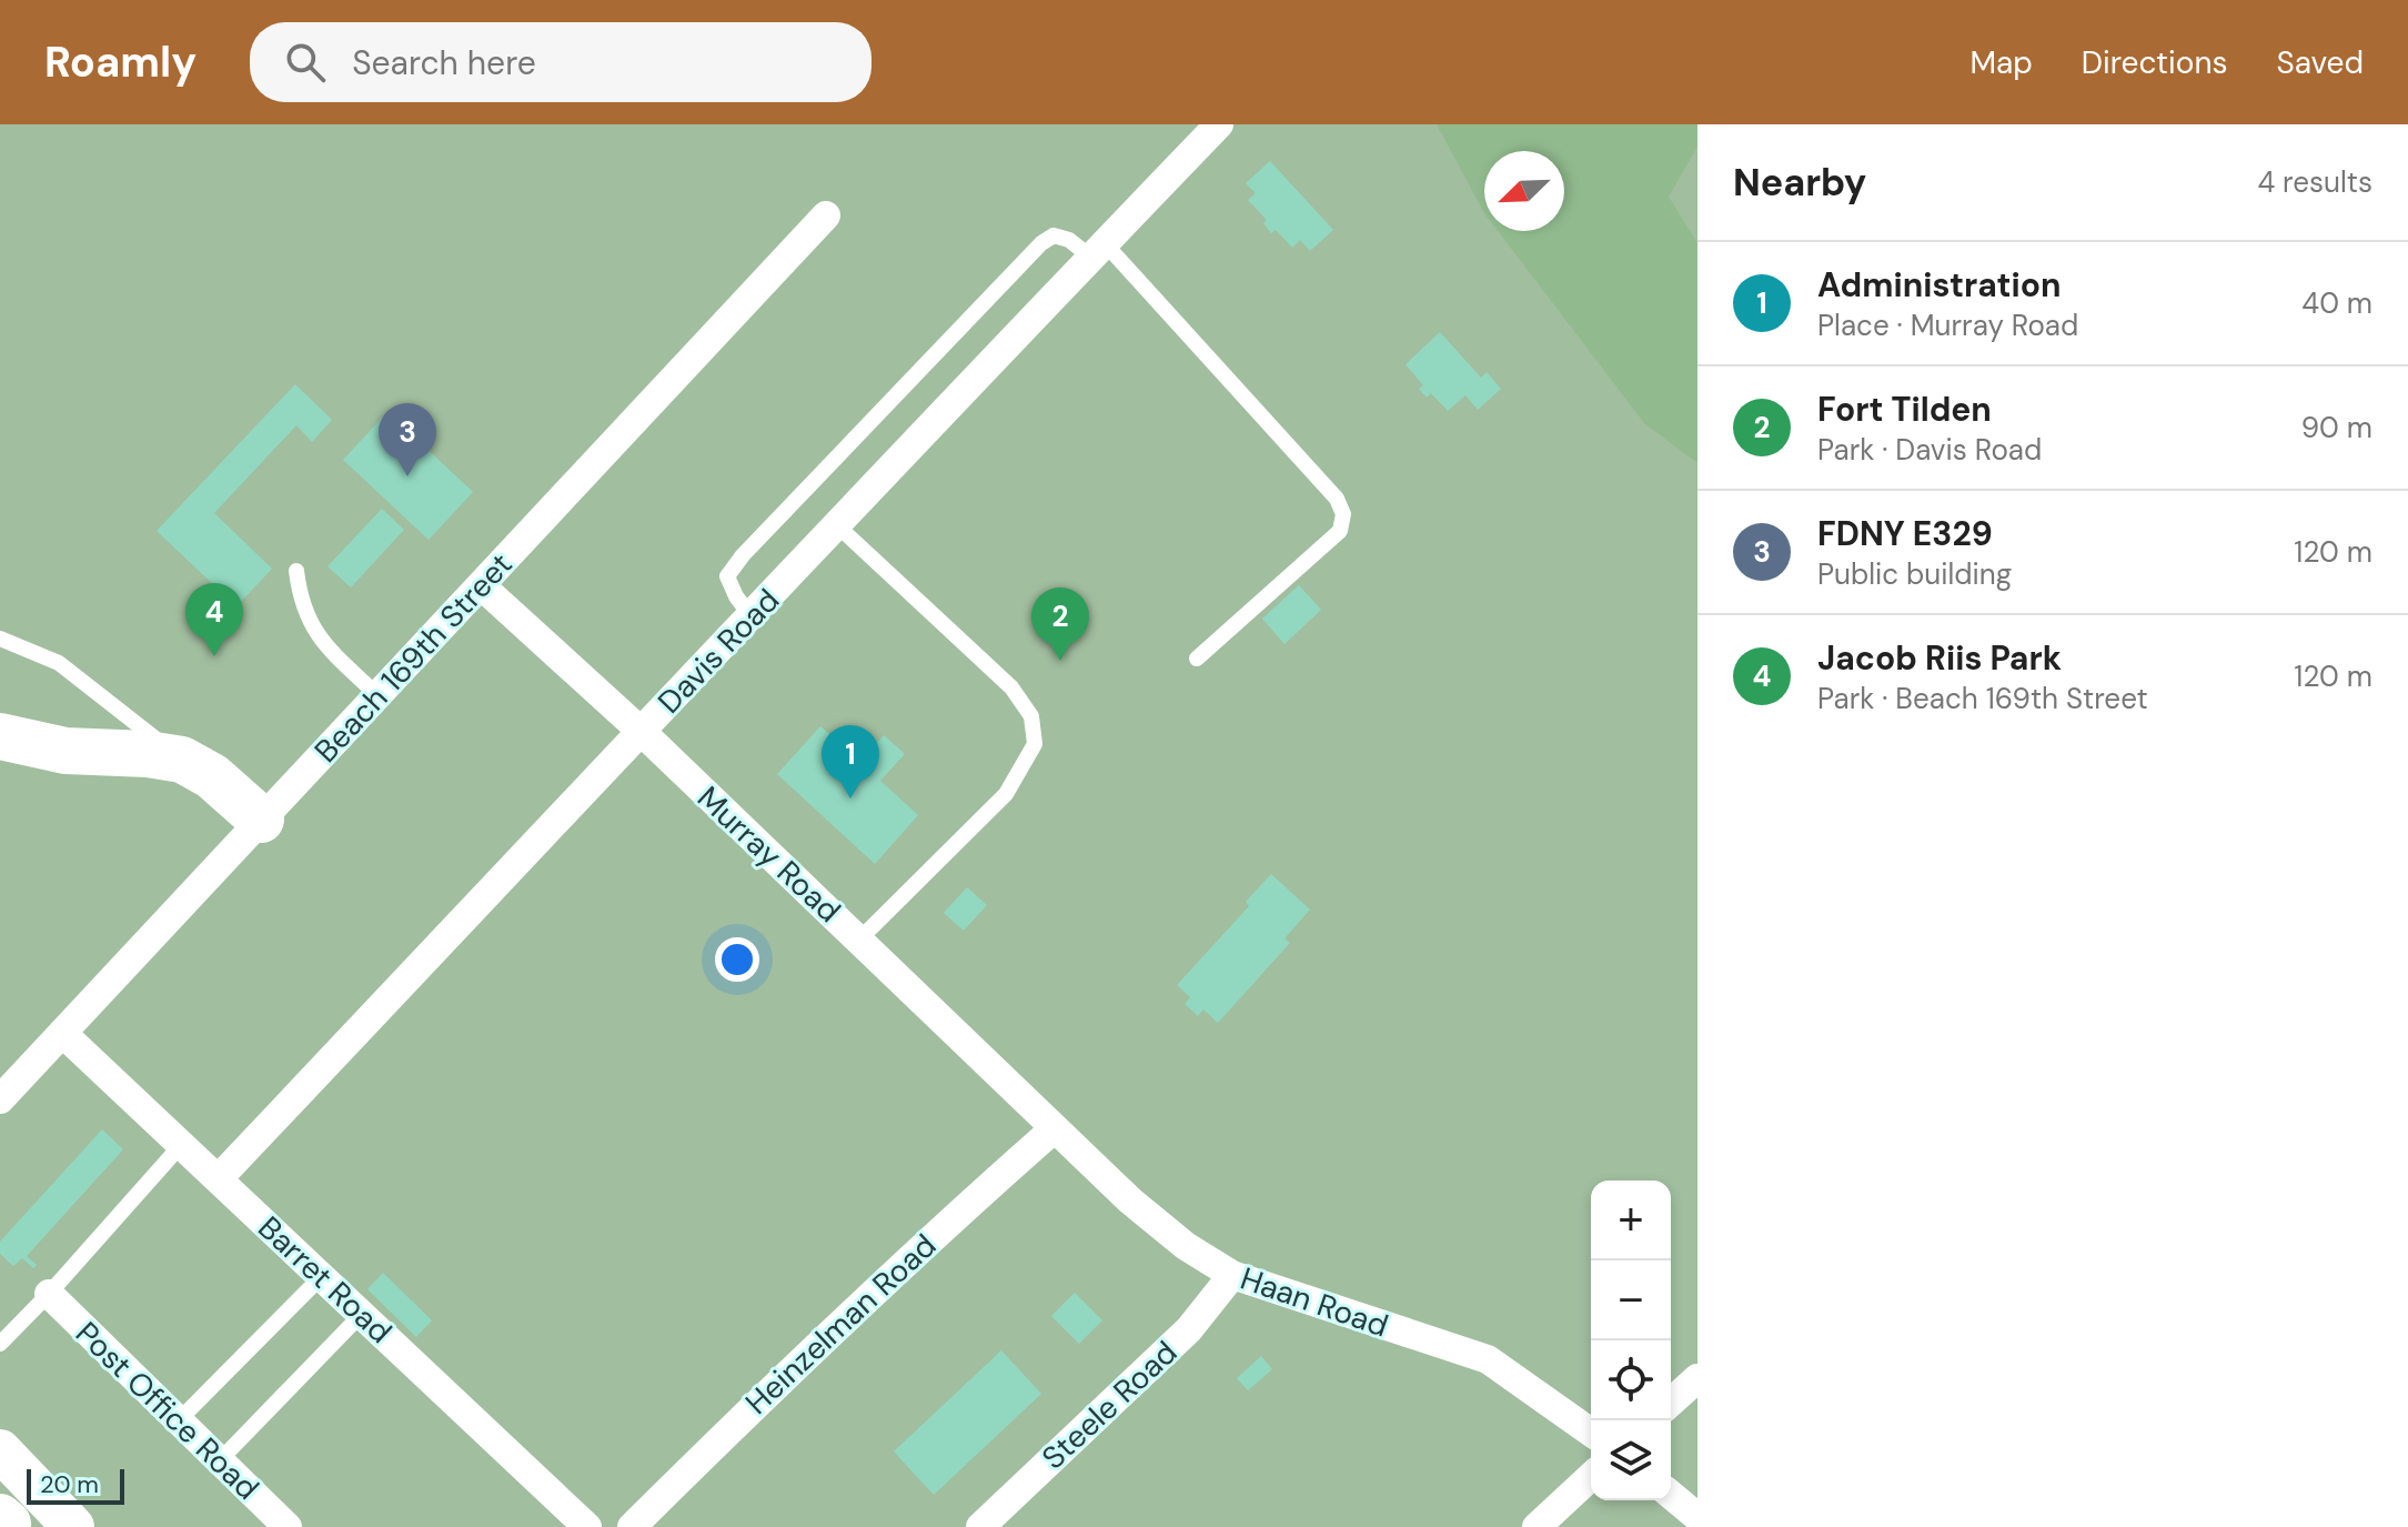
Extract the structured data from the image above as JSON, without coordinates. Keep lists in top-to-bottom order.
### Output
{
  "streets": {
    "street": [
      "Davis Road",
      "Beach 169th Street",
      "Murray Road",
      "Barret Road",
      "Haan Road",
      "Heinzelman Road",
      "Steele Road",
      "Post Office Road"
    ]
  },
  "crossings": [
    ["Davis Road", "Murray Road"],
    ["Davis Road", "Barret Road"],
    ["Beach 169th Street", "Murray Road"],
    ["Beach 169th Street", "Barret Road"],
    ["Murray Road", "Haan Road"],
    ["Murray Road", "Heinzelman Road"],
    ["Haan Road", "Heinzelman Road"],
    ["Haan Road", "Steele Road"]
  ],
  "scale_bar": "20 m",
  "north": "bottom left",
  "page": {
    "header": "Roamly",
    "search": "Search here",
    "nav": ["Map", "Directions", "Saved"],
    "heading": ["Nearby", "4 results"],
    "list": [
      {
        "mark": "1",
        "name": "Administration",
        "note": "Place · Murray Road",
        "value": "40 m"
      },
      {
        "mark": "2",
        "name": "Fort Tilden",
        "note": "Park · Davis Road",
        "value": "90 m"
      },
      {
        "mark": "3",
        "name": "FDNY E329",
        "note": "Public building",
        "value": "120 m"
      },
      {
        "mark": "4",
        "name": "Jacob Riis Park",
        "note": "Park · Beach 169th Street",
        "value": "120 m"
      }
    ],
    "pins": [
      "3",
      "4",
      "2",
      "1"
    ],
    "map_buttons": ["+", "−"],
    "scale": "20 m"
  }
}
